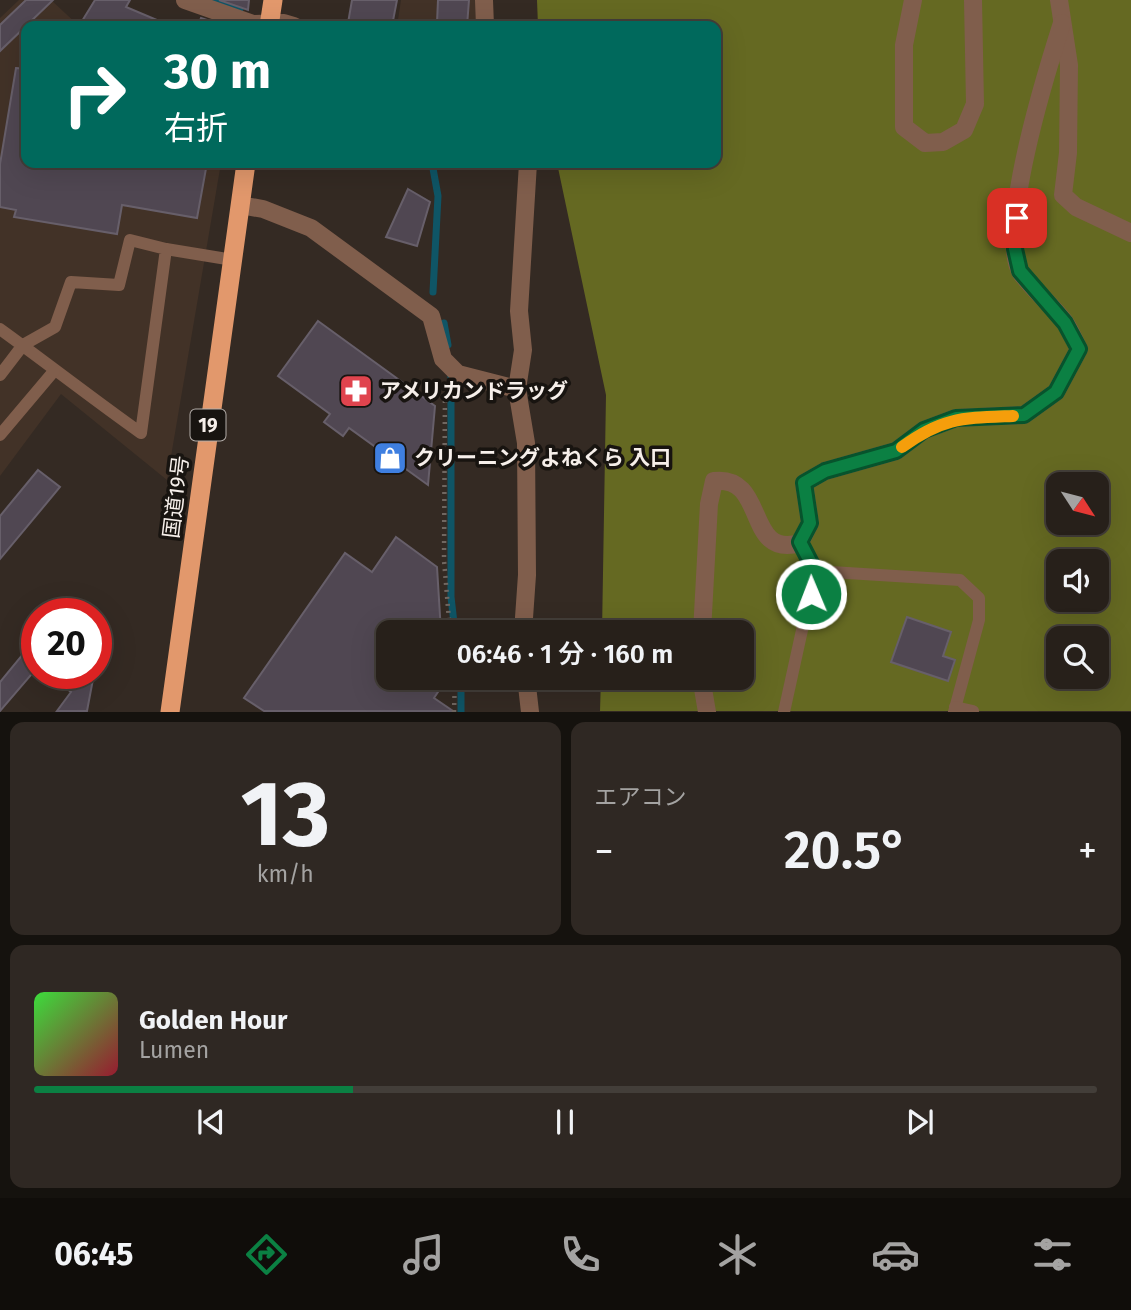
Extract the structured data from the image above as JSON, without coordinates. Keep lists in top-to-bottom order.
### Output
{
  "streets": {
    "highway": ["19", "国道19号"]
  },
  "places": {
    "pharmacy": ["アメリカンドラッグ"],
    "shop": ["クリーニングよねくら 入口"]
  },
  "north": "bottom right",
  "page": {
    "turn": ["30 m", "右折"],
    "limit": "20",
    "trip": "06:46 · 1 分 · 160 m",
    "tile": [
      ["13", "km/h"],
      "エアコン"
    ],
    "heat": ["−", "20.5°", "+"],
    "song": ["Golden Hour", "Lumen"],
    "tabs": "06:45"
  }
}
